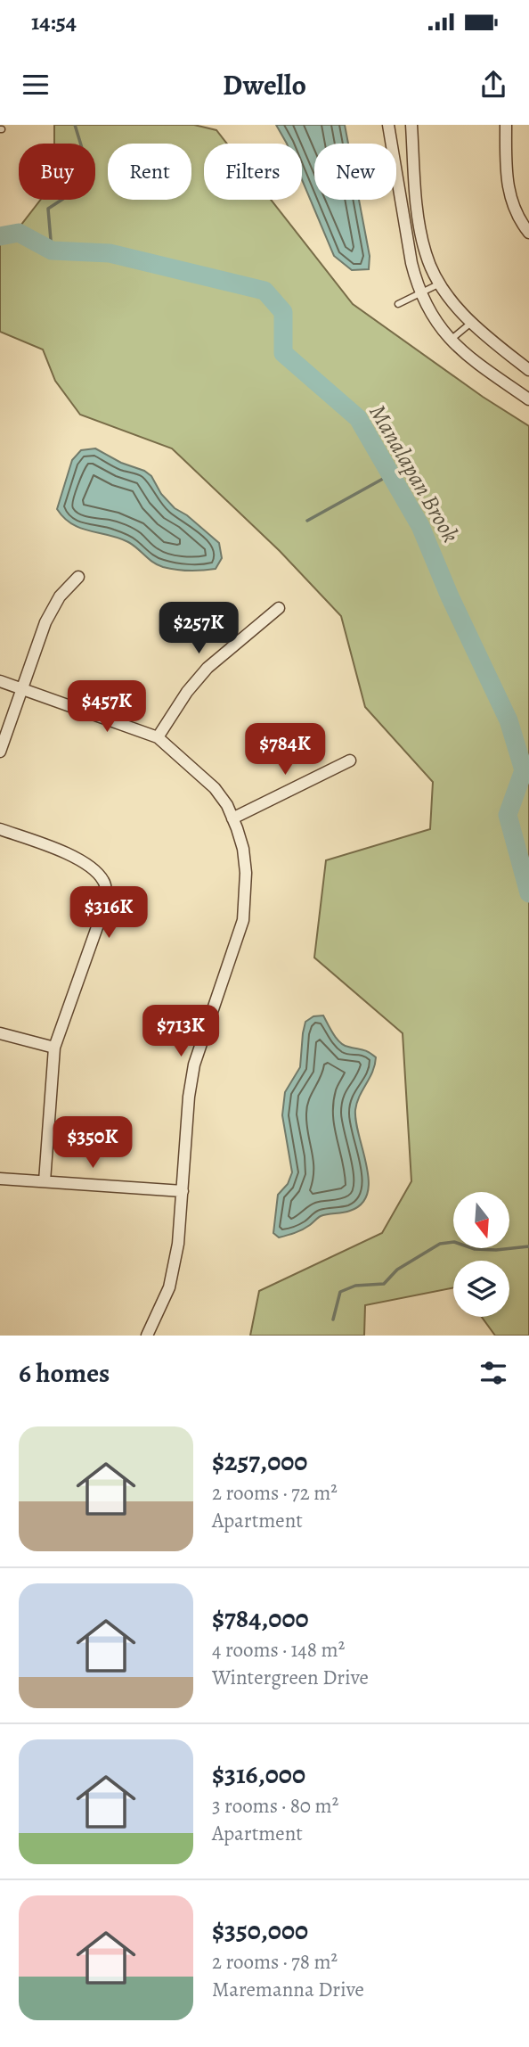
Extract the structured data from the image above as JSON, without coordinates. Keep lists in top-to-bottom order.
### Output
{
  "water": ["Manalapan Brook"],
  "north": "bottom",
  "page": {
    "status": "14:54",
    "header": "Dwello",
    "chip": [
      "Buy",
      "Rent",
      "Filters",
      "New"
    ],
    "price": [
      "$257K",
      "$457K",
      "$784K",
      "$316K",
      "$713K",
      "$350K"
    ],
    "heading": "6 homes",
    "list": [
      {
        "name": "$257,000",
        "note": "2 rooms · 72 m² · Apartment"
      },
      {
        "name": "$784,000",
        "note": "4 rooms · 148 m² · Wintergreen Drive"
      },
      {
        "name": "$316,000",
        "note": "3 rooms · 80 m² · Apartment"
      },
      {
        "name": "$350,000",
        "note": "2 rooms · 78 m² · Maremanna Drive"
      }
    ]
  }
}
